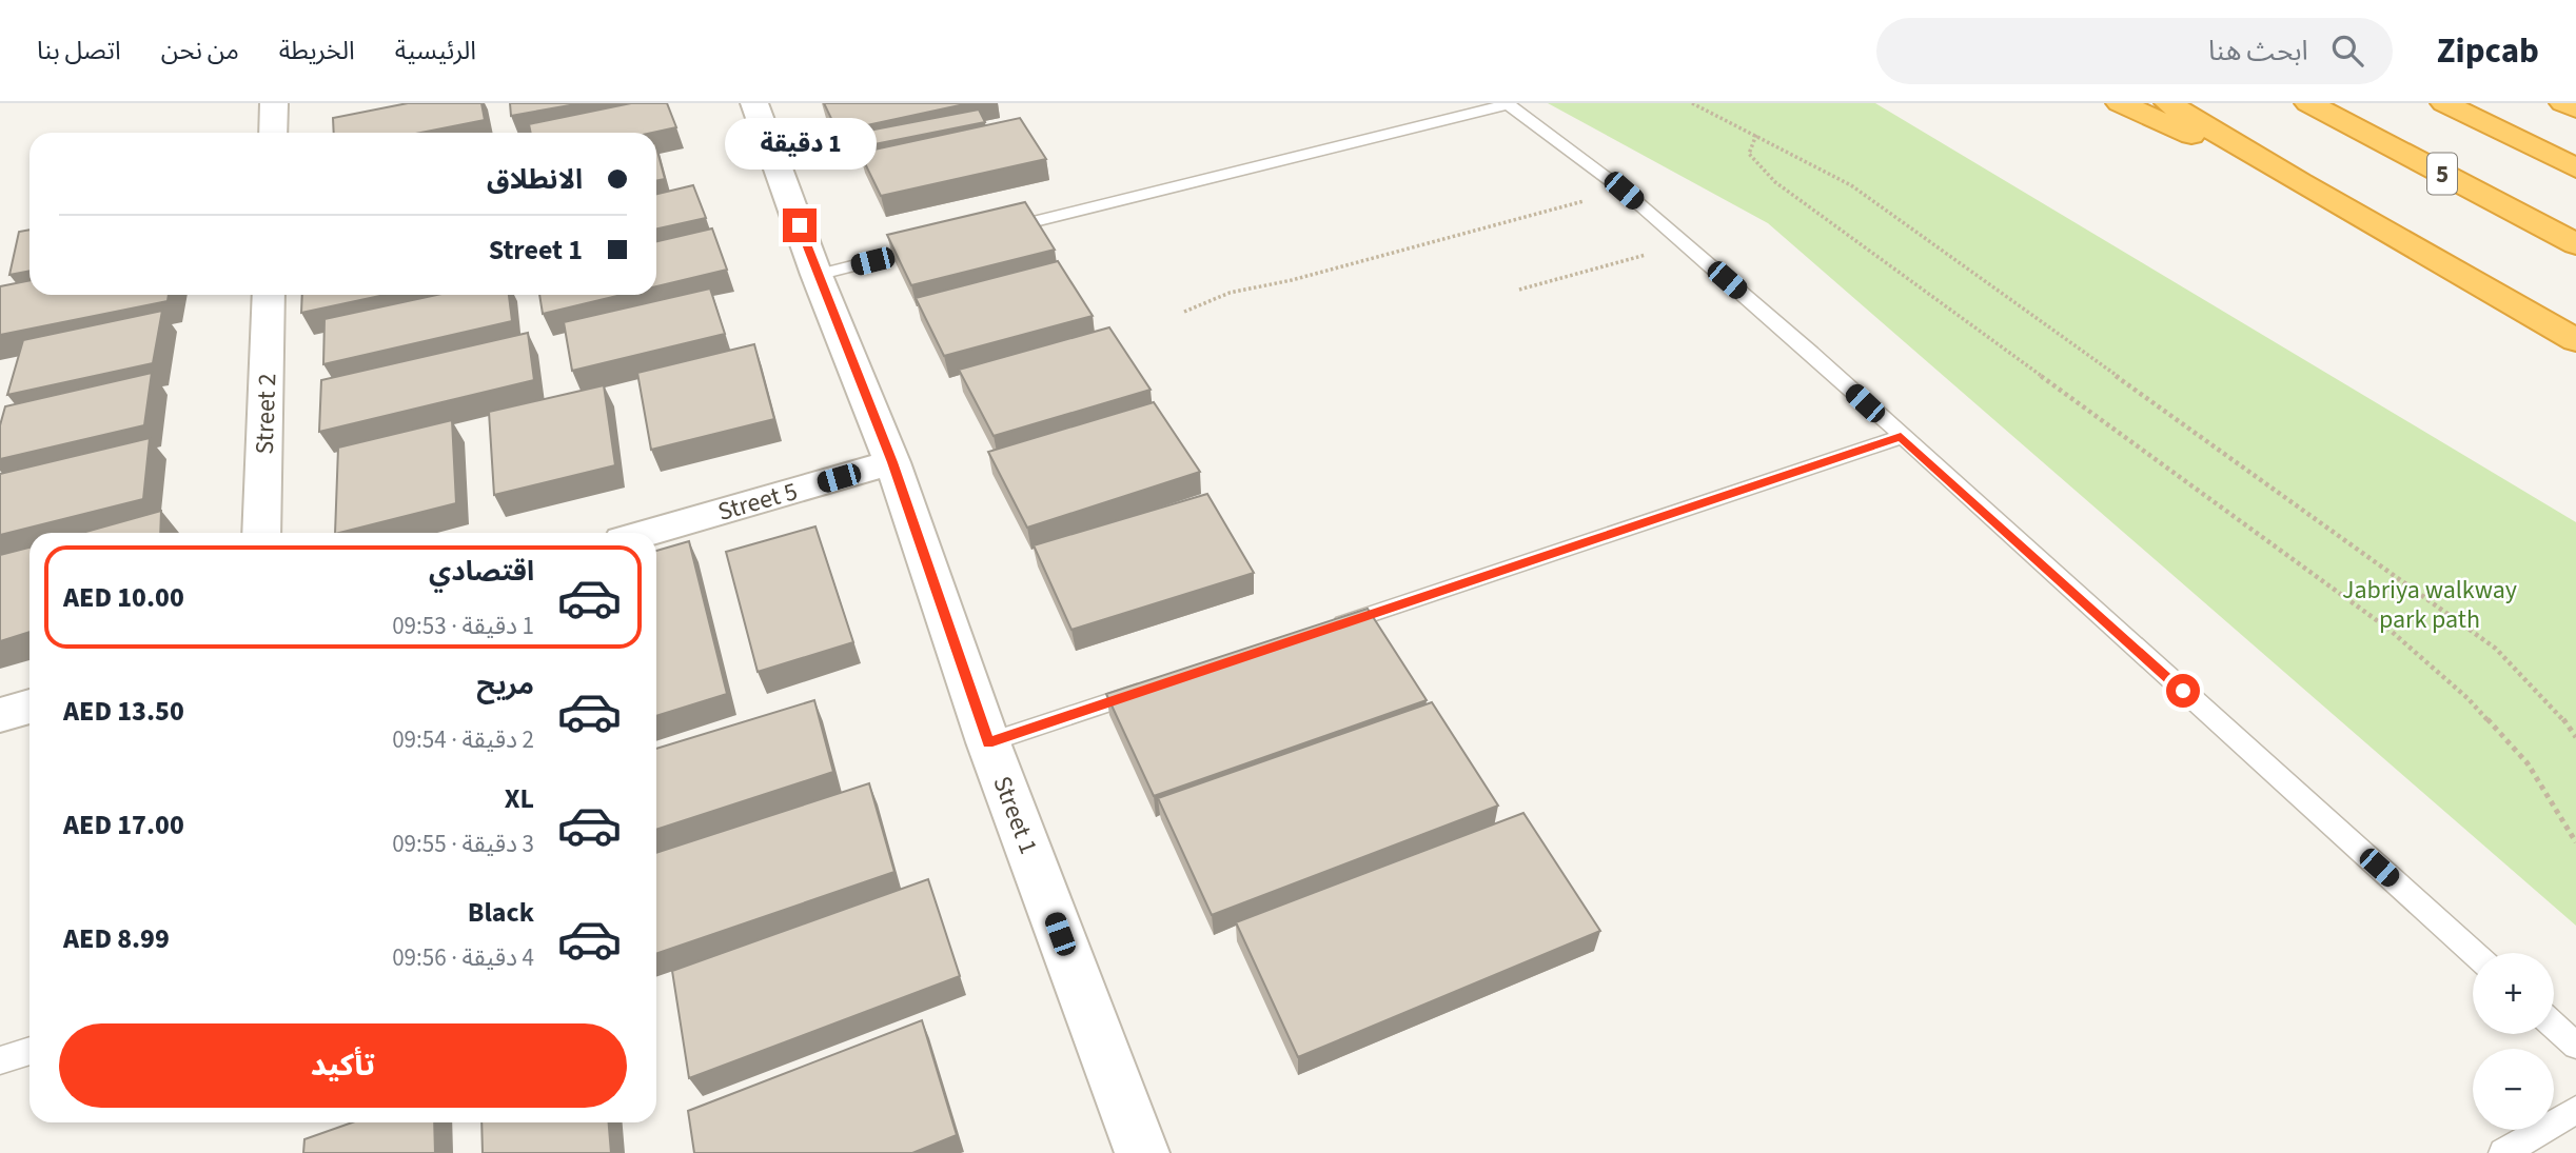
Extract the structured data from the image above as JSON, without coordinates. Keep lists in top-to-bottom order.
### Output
{
  "streets": {
    "highway": ["5"],
    "street": ["Street 2", "Street 5", "Street 1"]
  },
  "crossings": [
    ["Street 5", "Street 1"]
  ],
  "parks": ["Jabriya walkway park path"],
  "page": {
    "header": "Zipcab",
    "search": "ابحث هنا",
    "nav": [
      "الرئيسية",
      "الخريطة",
      "من نحن",
      "اتصل بنا"
    ],
    "bubble": "1 دقيقة",
    "banner": ["الانطلاق", "Street 1"],
    "list": [
      {
        "name": "اقتصادي",
        "note": "1 دقيقة · 09:53",
        "value": "AED 10.00"
      },
      {
        "name": "مريح",
        "note": "2 دقيقة · 09:54",
        "value": "AED 13.50"
      },
      {
        "name": "XL",
        "note": "3 دقيقة · 09:55",
        "value": "AED 17.00"
      },
      {
        "name": "Black",
        "note": "4 دقيقة · 09:56",
        "value": "AED 8.99"
      }
    ],
    "map_buttons": ["+", "−"],
    "buttons": "تأكيد"
  }
}
